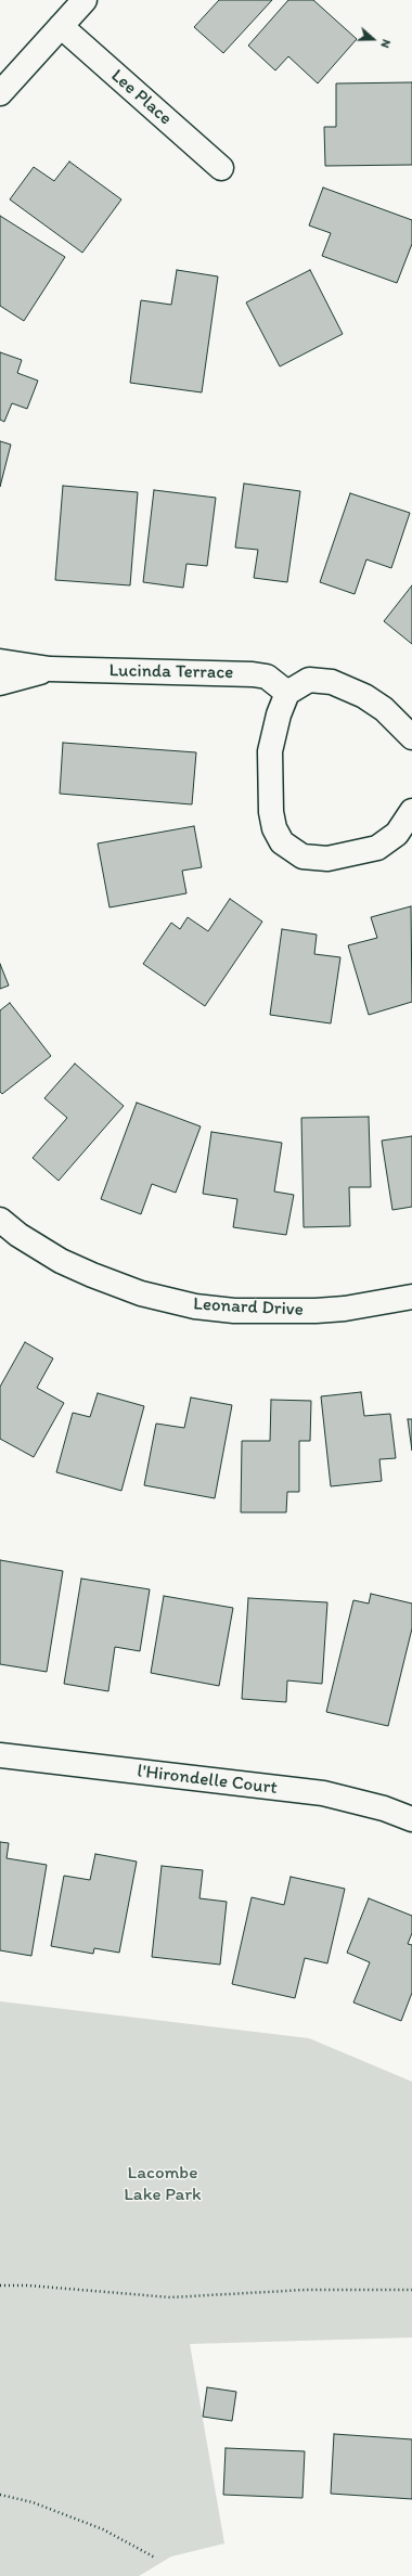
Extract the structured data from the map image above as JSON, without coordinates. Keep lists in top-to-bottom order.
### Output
{
  "streets": {
    "street": [
      "Lee Place",
      "Lucinda Terrace",
      "Leonard Drive",
      "l'Hirondelle Court"
    ]
  },
  "parks": ["Lacombe Lake Park"],
  "north": "right"
}
